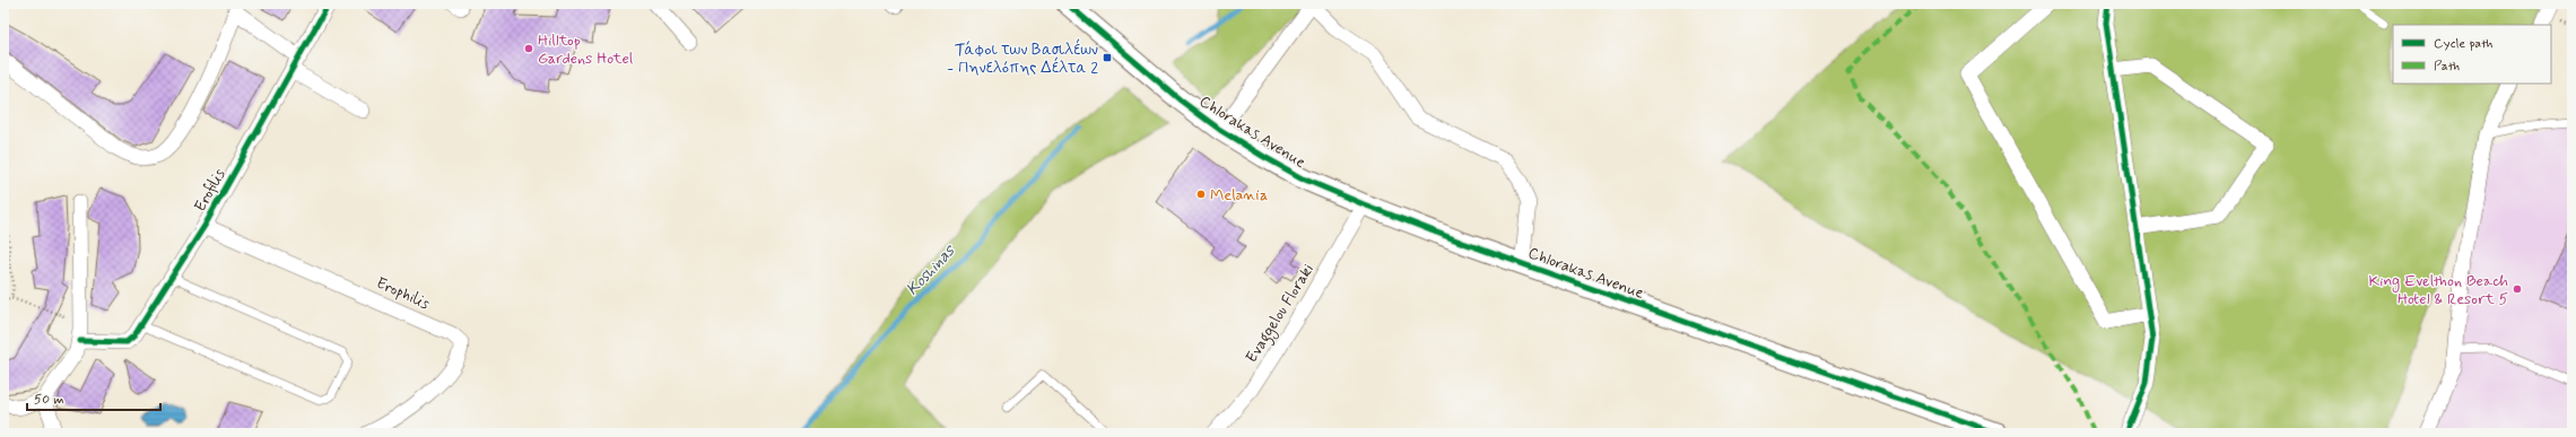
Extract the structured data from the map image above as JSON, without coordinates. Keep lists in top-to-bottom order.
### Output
{
  "streets": {
    "main road": ["Chlorakas Avenue"],
    "street": ["Erofilis", "Erophilis", "Evaggelou Floraki"]
  },
  "crossings": [
    ["Chlorakas Avenue", "Evaggelou Floraki"],
    ["Erofilis", "Erophilis"]
  ],
  "water": ["Koshinas"],
  "places": {
    "other": ["Hilltop Gardens Hotel", "Melania", "King Evelthon Beach Hotel & Resort 5"],
    "transit": ["Τάφοι των Βασιλέων - Πηνελόπης Δέλτα 2"]
  },
  "legend": ["Cycle path", "Path"],
  "scale_bar": "50 m"
}
